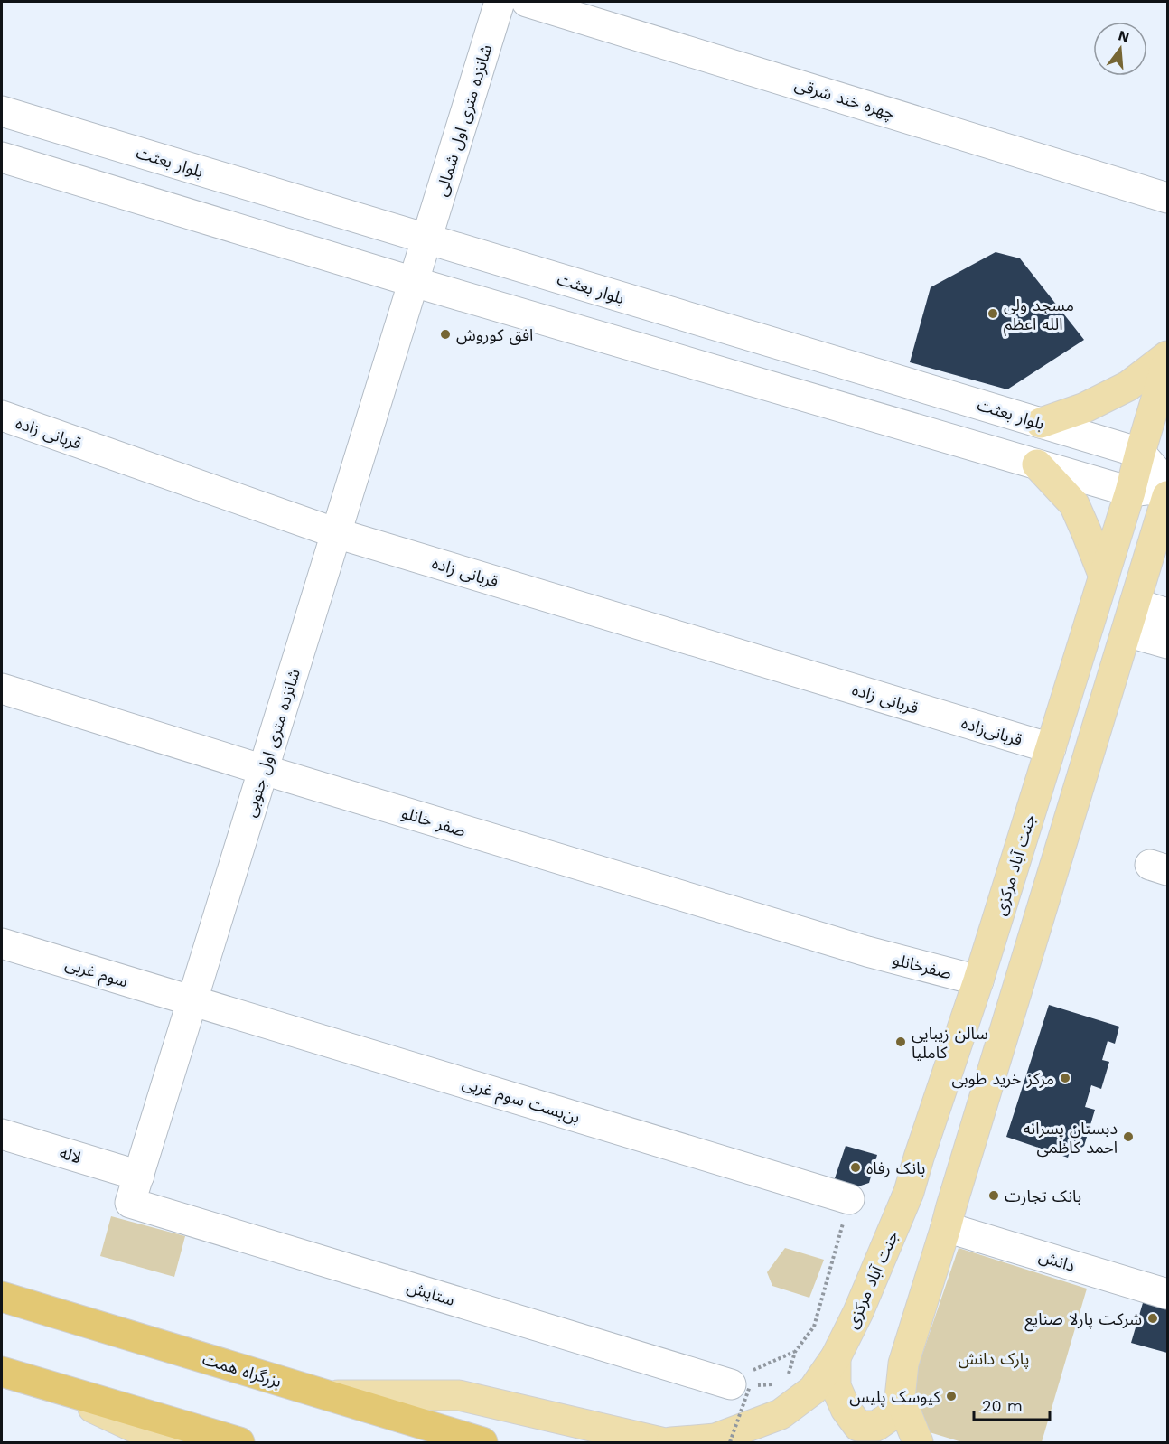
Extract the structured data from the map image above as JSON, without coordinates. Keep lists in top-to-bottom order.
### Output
{
  "streets": {
    "highway": ["بزرگراه همت"],
    "main road": ["جنت آباد مرکزی"],
    "street": [
      "چهره خند شرقی",
      "شانزده متری اول شمالی",
      "بلوار بعثت",
      "قربانی زاده",
      "قربانی‌زاده",
      "شانزده متری اول جنوبی",
      "صفر خانلو",
      "صفرخانلو",
      "سوم غربی",
      "بن‌بست سوم غربی",
      "لاله",
      "دانش",
      "ستایش"
    ]
  },
  "crossings": [
    ["شانزده متری اول شمالی", "بلوار بعثت"],
    ["شانزده متری اول شمالی", "شانزده متری اول جنوبی"],
    ["بلوار بعثت", "جنت آباد مرکزی"],
    ["قربانی زاده", "قربانی‌زاده"],
    ["قربانی زاده", "شانزده متری اول جنوبی"],
    ["قربانی‌زاده", "جنت آباد مرکزی"],
    ["شانزده متری اول جنوبی", "صفر خانلو"],
    ["شانزده متری اول جنوبی", "سوم غربی"],
    ["شانزده متری اول جنوبی", "بن‌بست سوم غربی"],
    ["شانزده متری اول جنوبی", "لاله"],
    ["شانزده متری اول جنوبی", "ستایش"],
    ["صفر خانلو", "صفرخانلو"],
    ["جنت آباد مرکزی", "صفرخانلو"],
    ["سوم غربی", "بن‌بست سوم غربی"],
    ["لاله", "ستایش"]
  ],
  "parks": ["پارک دانش"],
  "places": [
    "مسجد ولی الله اعظم",
    "افق کوروش",
    "سالن زیبایی کاملیا",
    "مرکز خرید طوبی",
    "دبستان پسرانه احمد کاظمی",
    "بانک رفاه",
    "بانک تجارت",
    "شرکت پارلا صنایع",
    "کیوسک پلیس"
  ],
  "scale_bar": "20 m",
  "north": "top"
}
